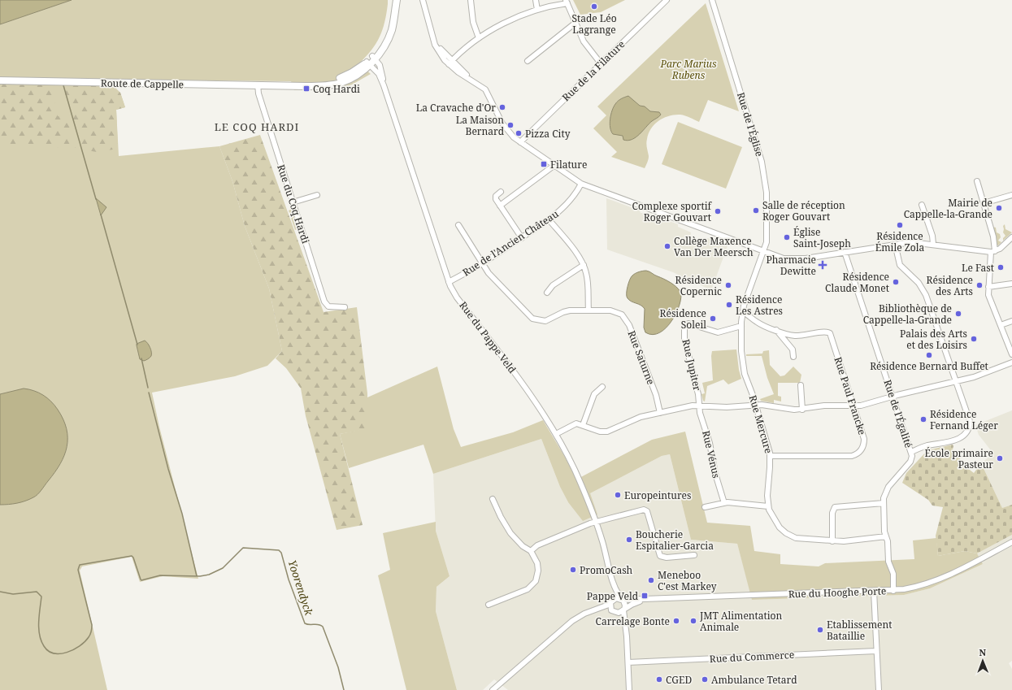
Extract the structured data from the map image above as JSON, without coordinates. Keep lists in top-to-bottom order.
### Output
{
  "streets": {
    "main road": ["Route de Cappelle"],
    "street": [
      "Rue de la Filature",
      "Rue de l'Église",
      "Rue du Coq Hardi",
      "Rue de l'Ancien Château",
      "Rue du Pappe Veld",
      "Rue Saturne",
      "Rue Jupiter",
      "Rue Paul Francke",
      "Rue de l'Égalité",
      "Rue Mercure",
      "Rue Vénus",
      "Rue du Hooghe Porte",
      "Rue du Commerce"
    ]
  },
  "crossings": [
    ["Route de Cappelle", "Rue du Coq Hardi"],
    ["Route de Cappelle", "Rue du Pappe Veld"],
    ["Rue de l'Église", "Rue Mercure"],
    ["Rue de l'Ancien Château", "Rue du Pappe Veld"],
    ["Rue du Pappe Veld", "Rue du Hooghe Porte"],
    ["Rue Jupiter", "Rue Mercure"],
    ["Rue Jupiter", "Rue Vénus"],
    ["Rue Paul Francke", "Rue Mercure"],
    ["Rue de l'Égalité", "Rue Mercure"],
    ["Rue de l'Égalité", "Rue du Hooghe Porte"]
  ],
  "districts": ["LE COQ HARDI"],
  "water": ["Yoorendyck"],
  "parks": ["Parc Marius Rubens"],
  "places": {
    "other": [
      "Stade Léo Lagrange",
      "La Cravache d'Or",
      "La Maison Bernard",
      "Pizza City",
      "Mairie de Cappelle-la-Grande",
      "Salle de réception Roger Gouvart",
      "Complexe sportif Roger Gouvart",
      "Résidence Émile Zola",
      "Église Saint-Joseph",
      "Collège Maxence Van Der Meersch",
      "Le Fast",
      "Résidence Claude Monet",
      "Résidence Copernic",
      "Résidence des Arts",
      "Résidence Les Astres",
      "Bibliothèque de Cappelle-la-Grande",
      "Résidence Soleil",
      "Palais des Arts et des Loisirs",
      "Résidence Bernard Buffet",
      "Résidence Fernand Léger",
      "École primaire Pasteur",
      "Europeintures",
      "Boucherie Espitalier-Garcia",
      "PromoCash",
      "Meneboo C'est Markey",
      "Carrelage Bonte",
      "JMT Alimentation Animale",
      "Etablissement Bataillie",
      "CGED",
      "Ambulance Tetard"
    ],
    "transit": ["Coq Hardi", "Filature", "Pappe Veld"],
    "health": ["Pharmacie Dewitte"]
  },
  "north": "top"
}
